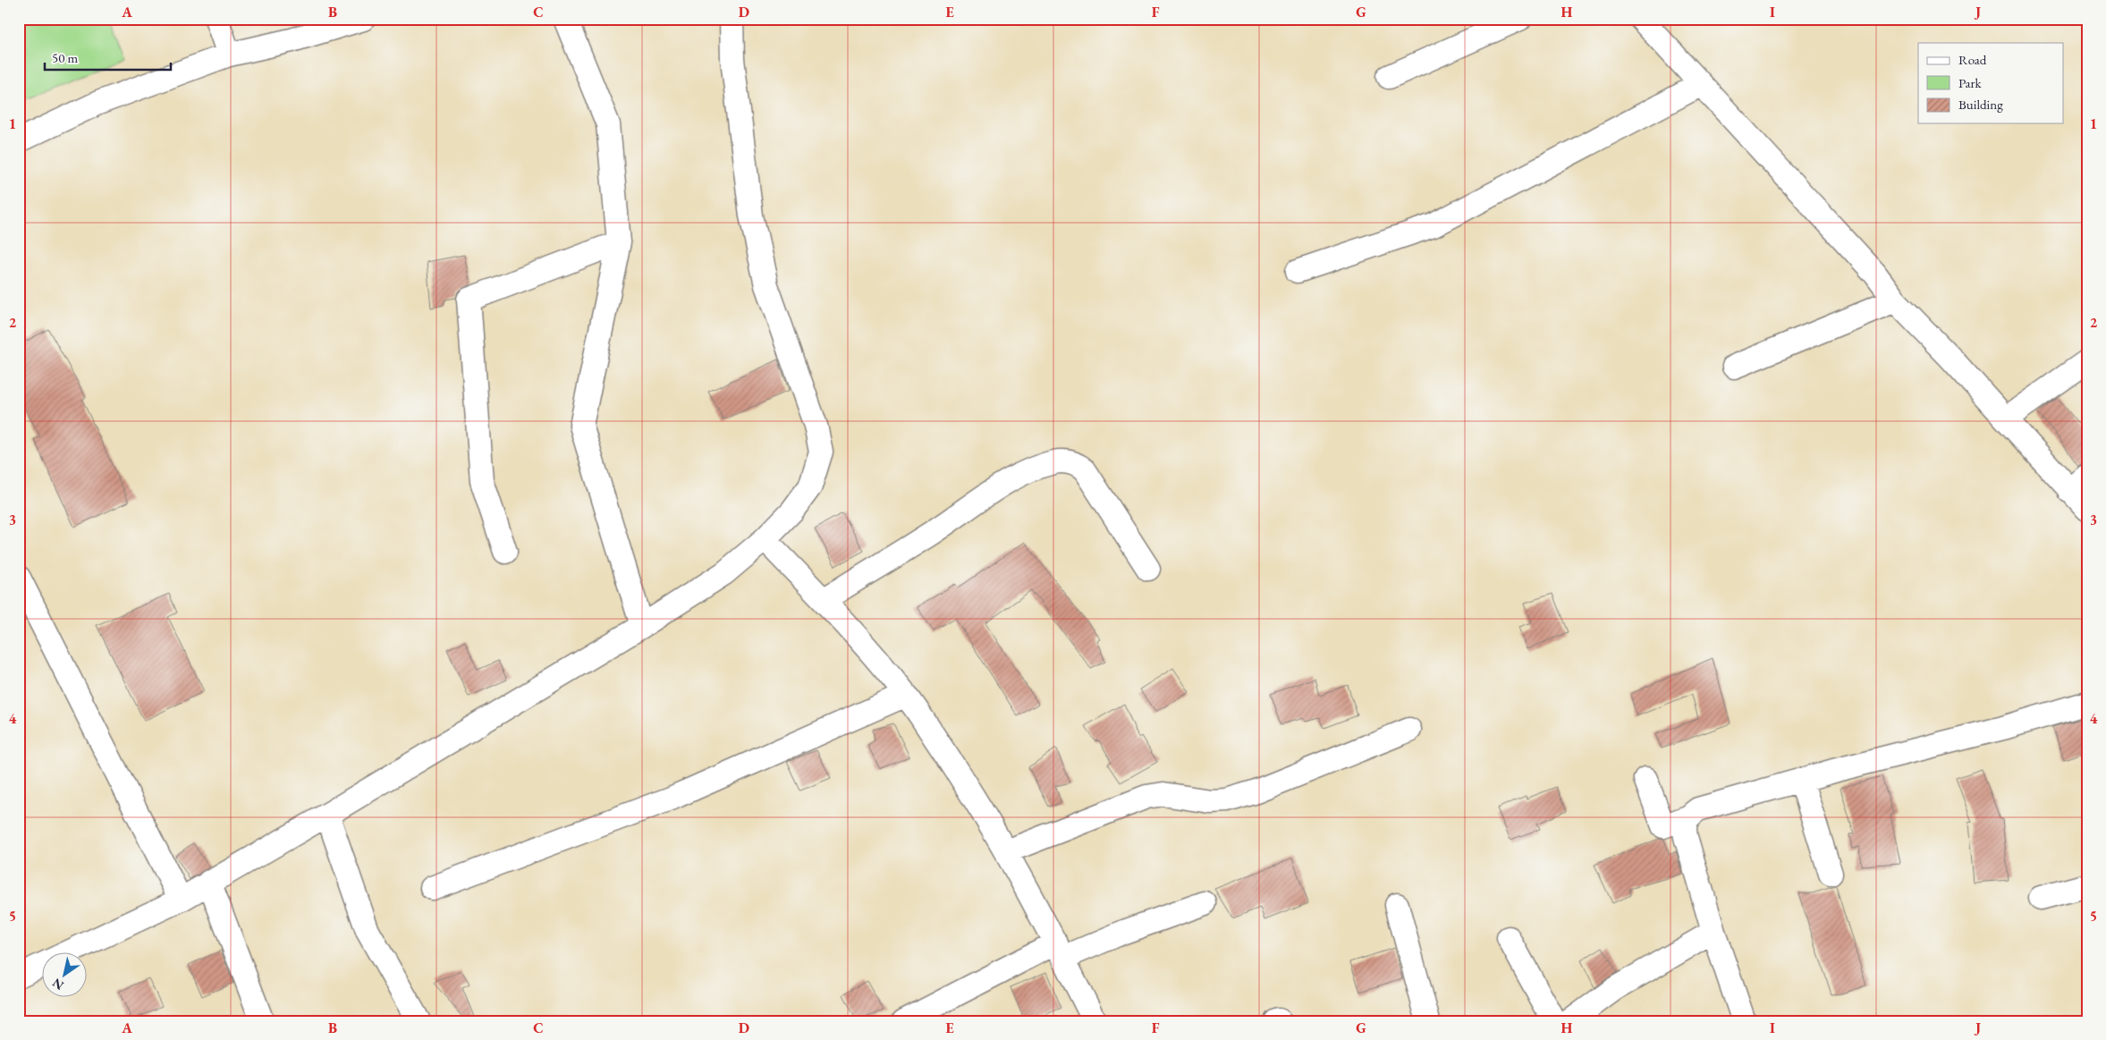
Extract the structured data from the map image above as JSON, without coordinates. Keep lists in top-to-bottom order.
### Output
{
  "legend": ["Road", "Park", "Building"],
  "scale_bar": "50 m",
  "north": "bottom left",
  "grid": {
    "columns": [
      "A",
      "B",
      "C",
      "D",
      "E",
      "F",
      "G",
      "H",
      "I",
      "J"
    ],
    "rows": [
      "1",
      "2",
      "3",
      "4",
      "5"
    ]
  }
}
